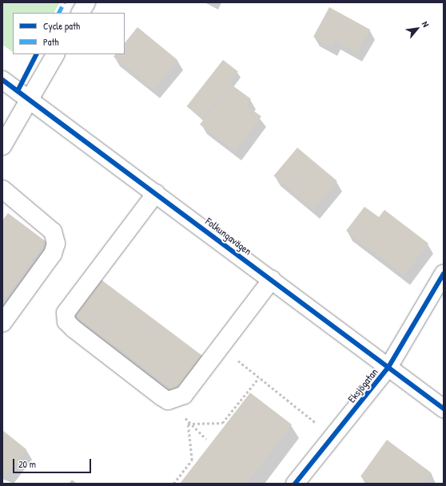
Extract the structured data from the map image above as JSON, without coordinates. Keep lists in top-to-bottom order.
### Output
{
  "streets": {
    "street": ["Folkungavägen", "Eksjögatan"]
  },
  "crossings": [
    ["Folkungavägen", "Eksjögatan"]
  ],
  "legend": ["Cycle path", "Path"],
  "scale_bar": "20 m",
  "north": "top right"
}
